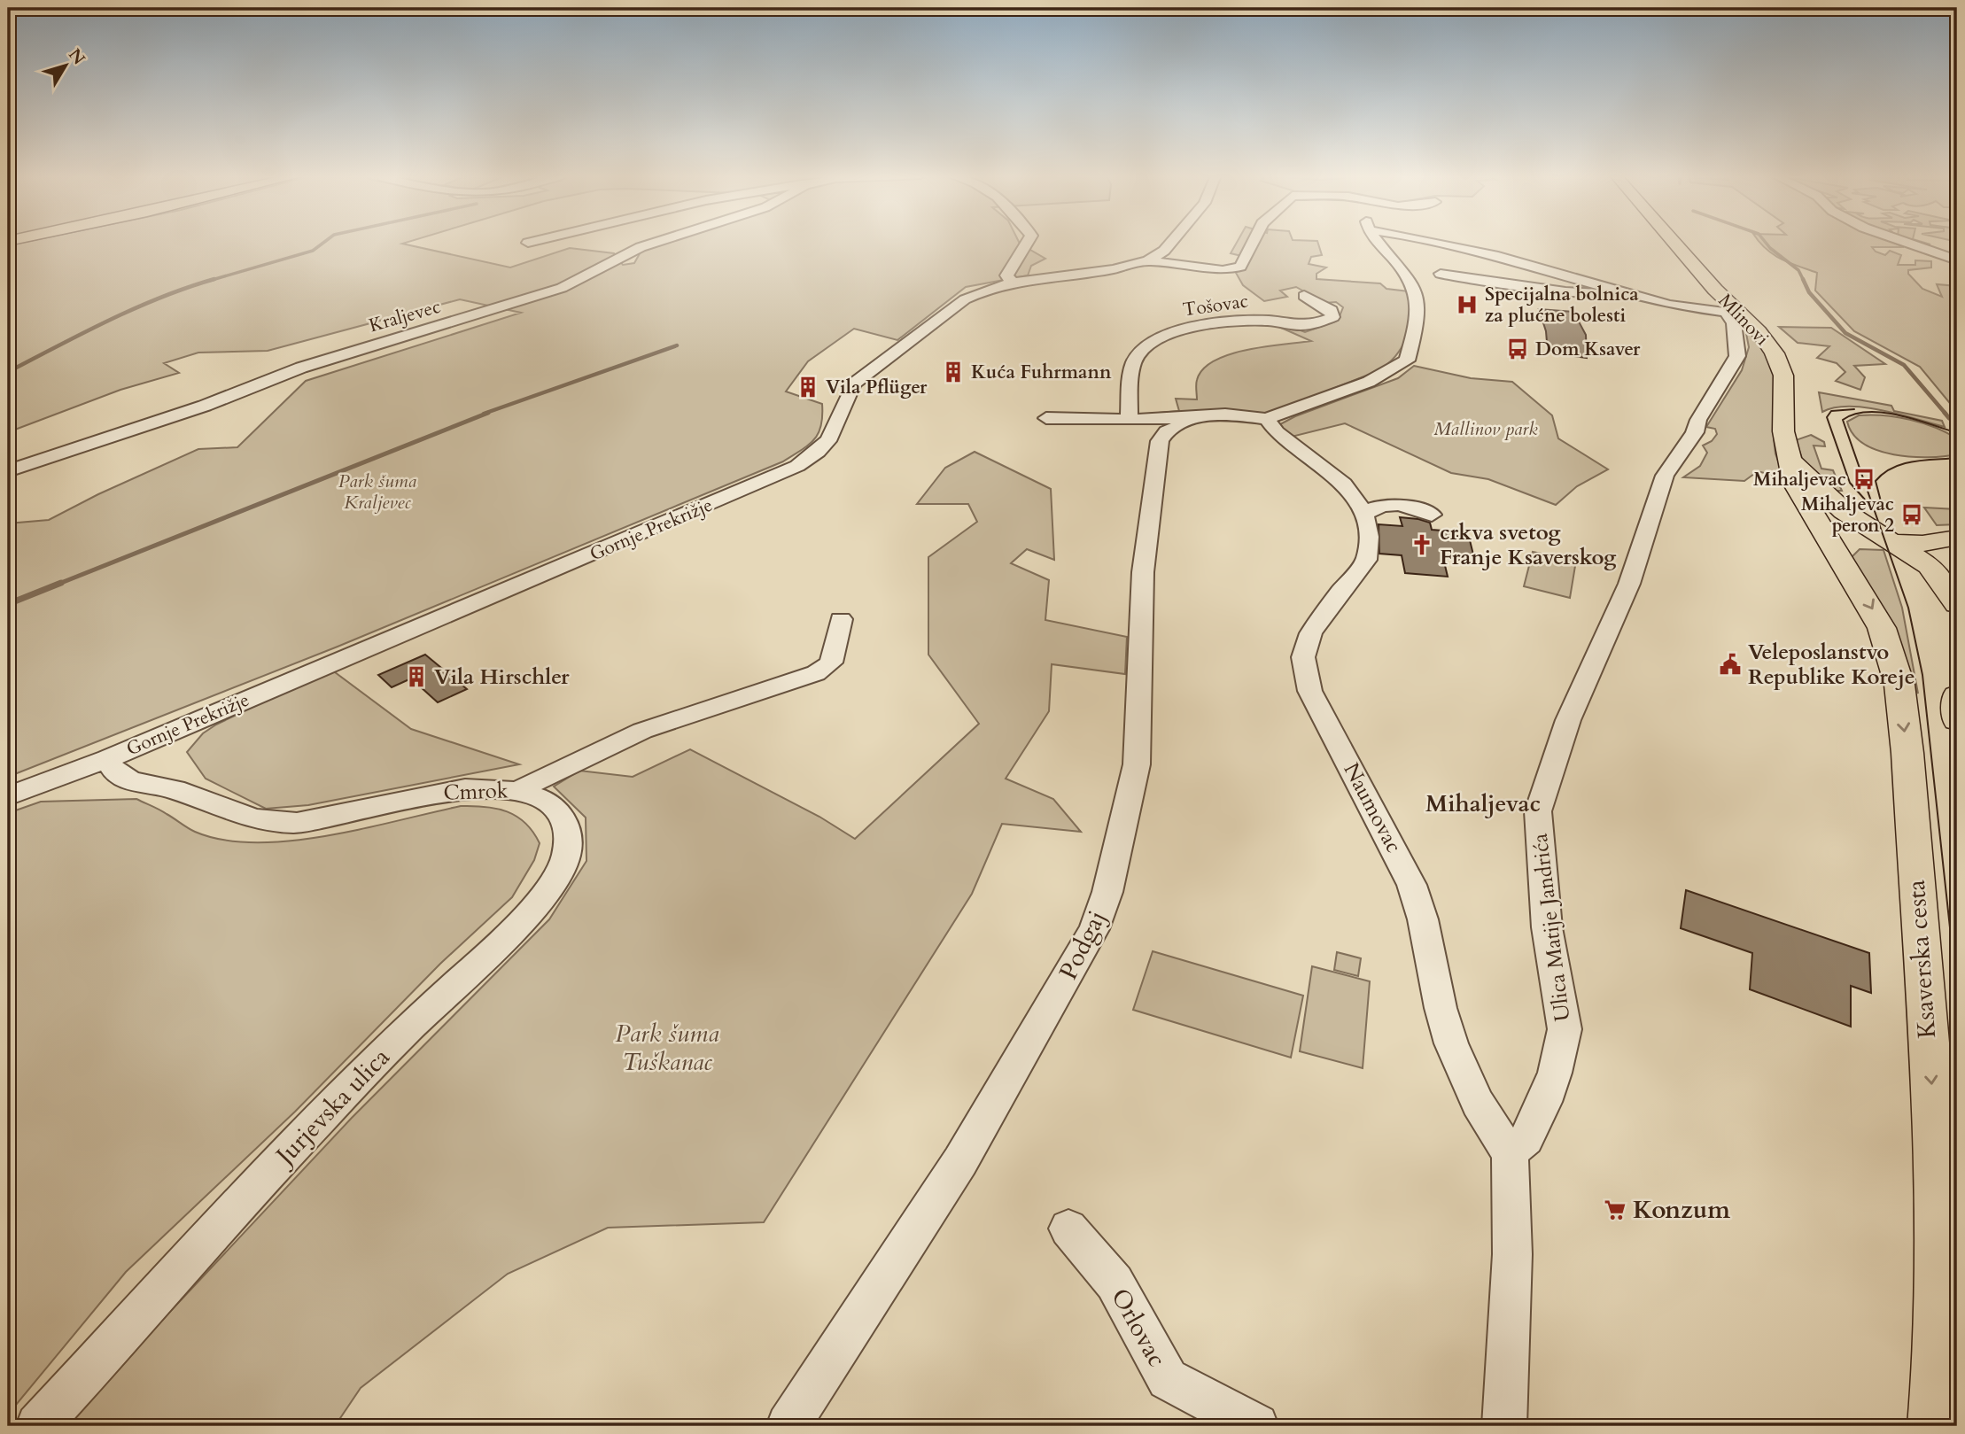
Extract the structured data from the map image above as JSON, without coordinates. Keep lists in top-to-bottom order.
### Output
{
  "streets": {
    "main road": ["Mlinovi", "Ksaverska cesta"],
    "street": [
      "Tošovac",
      "Kraljevec",
      "Gornje Prekrižje",
      "Cmrok",
      "Naumovac",
      "Ulica Matije Jandrića",
      "Podgaj",
      "Jurjevska ulica",
      "Orlovac"
    ]
  },
  "crossings": [
    ["Mlinovi", "Ksaverska cesta"],
    ["Gornje Prekrižje", "Cmrok"],
    ["Cmrok", "Jurjevska ulica"],
    ["Naumovac", "Ulica Matije Jandrića"]
  ],
  "one_way": ["Ksaverska cesta"],
  "districts": ["Mihaljevac"],
  "parks": ["Mallinov park", "Park šuma Kraljevec", "Park šuma Tuškanac"],
  "places": {
    "hospital": ["Specijalna bolnica za plućne bolesti"],
    "bus stop": ["Dom Ksaver", "Mihaljevac", "Mihaljevac peron 2"],
    "building": ["Kuća Fuhrmann", "Vila Pflüger", "Vila Hirschler"],
    "church": ["crkva svetog Franje Ksaverskog"],
    "public building": ["Veleposlanstvo Republike Koreje"],
    "supermarket": ["Konzum"]
  },
  "north": "top right"
}
